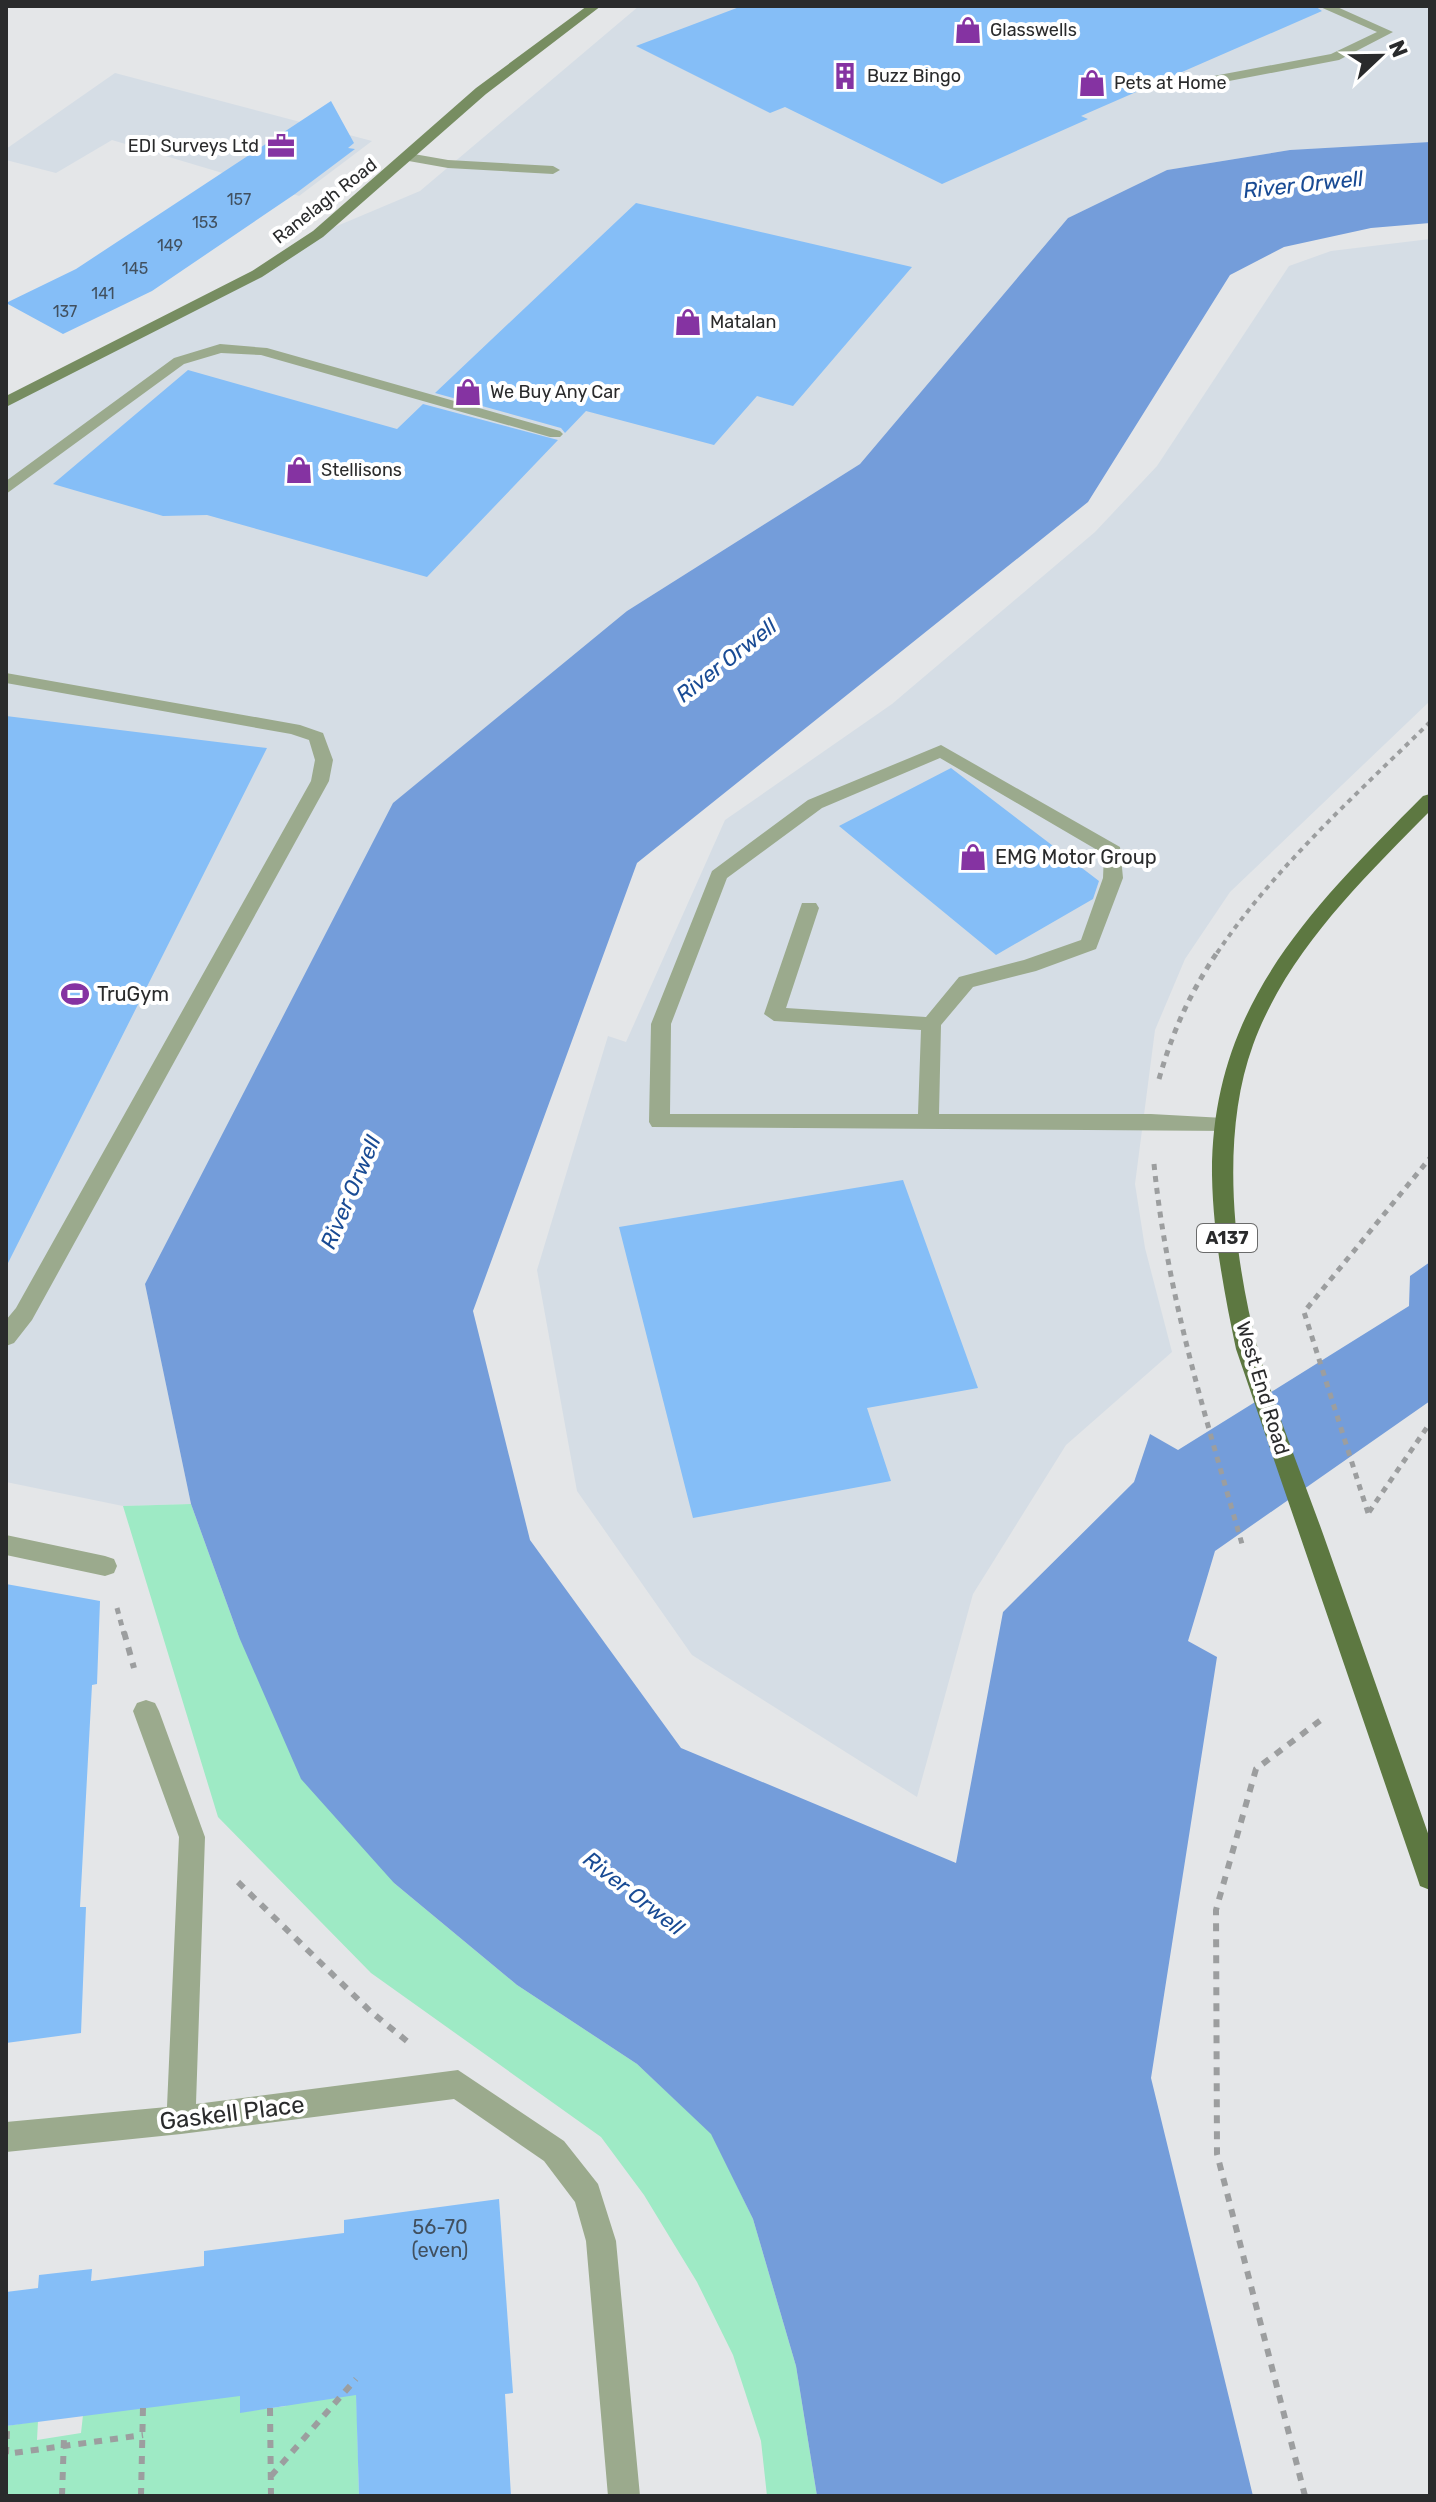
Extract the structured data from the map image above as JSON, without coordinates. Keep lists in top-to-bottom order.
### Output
{
  "streets": {
    "main road": ["Ranelagh Road", "A137", "West End Road"],
    "street": ["Gaskell Place"]
  },
  "water": ["River Orwell"],
  "places": {
    "shop": [
      "Glasswells",
      "Pets at Home",
      "Matalan",
      "We Buy Any Car",
      "Stellisons",
      "EMG Motor Group"
    ],
    "building": ["Buzz Bingo"],
    "office": ["EDI Surveys Ltd"],
    "sports": ["TruGym"]
  },
  "house_numbers": [
    "157",
    "153",
    "149",
    "145",
    "141",
    "137",
    "56-70 (even)"
  ],
  "north": "right"
}
